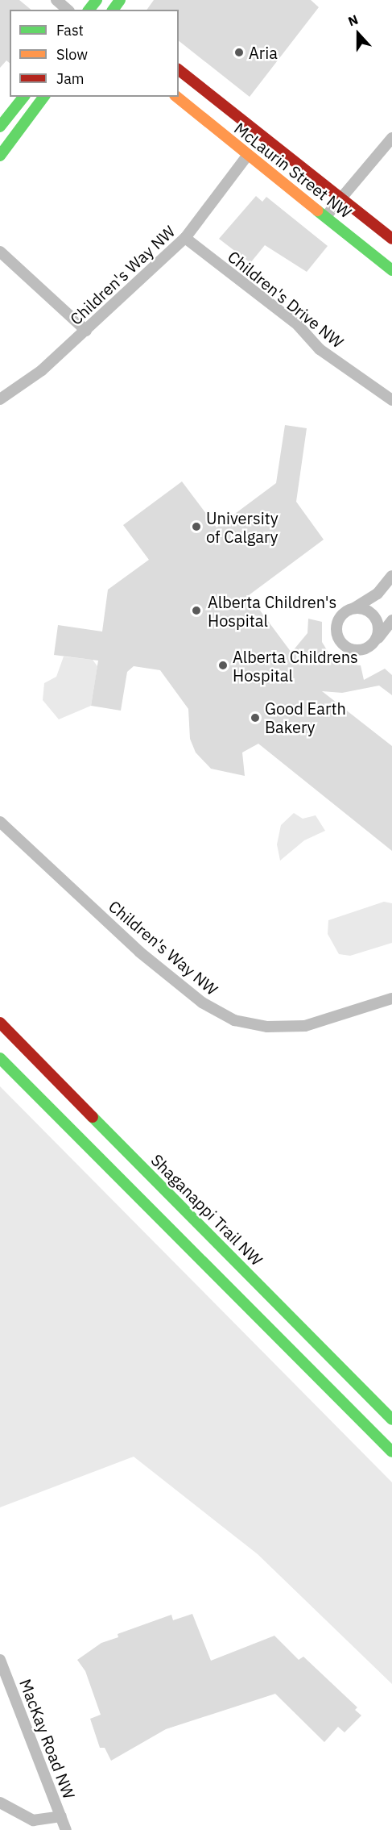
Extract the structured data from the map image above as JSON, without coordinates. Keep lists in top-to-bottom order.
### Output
{
  "streets": {
    "main road": ["McLaurin Street NW", "Shaganappi Trail NW"],
    "street": ["Children's Way NW", "Children's Drive NW", "MacKay Road NW"]
  },
  "crossings": [
    ["McLaurin Street NW", "Children's Way NW"],
    ["Children's Way NW", "Children's Drive NW"]
  ],
  "places": [
    "Aria",
    "University of Calgary",
    "Alberta Children's Hospital",
    "Alberta Childrens Hospital",
    "Good Earth Bakery"
  ],
  "legend": ["Fast", "Slow", "Jam"],
  "north": "top"
}
